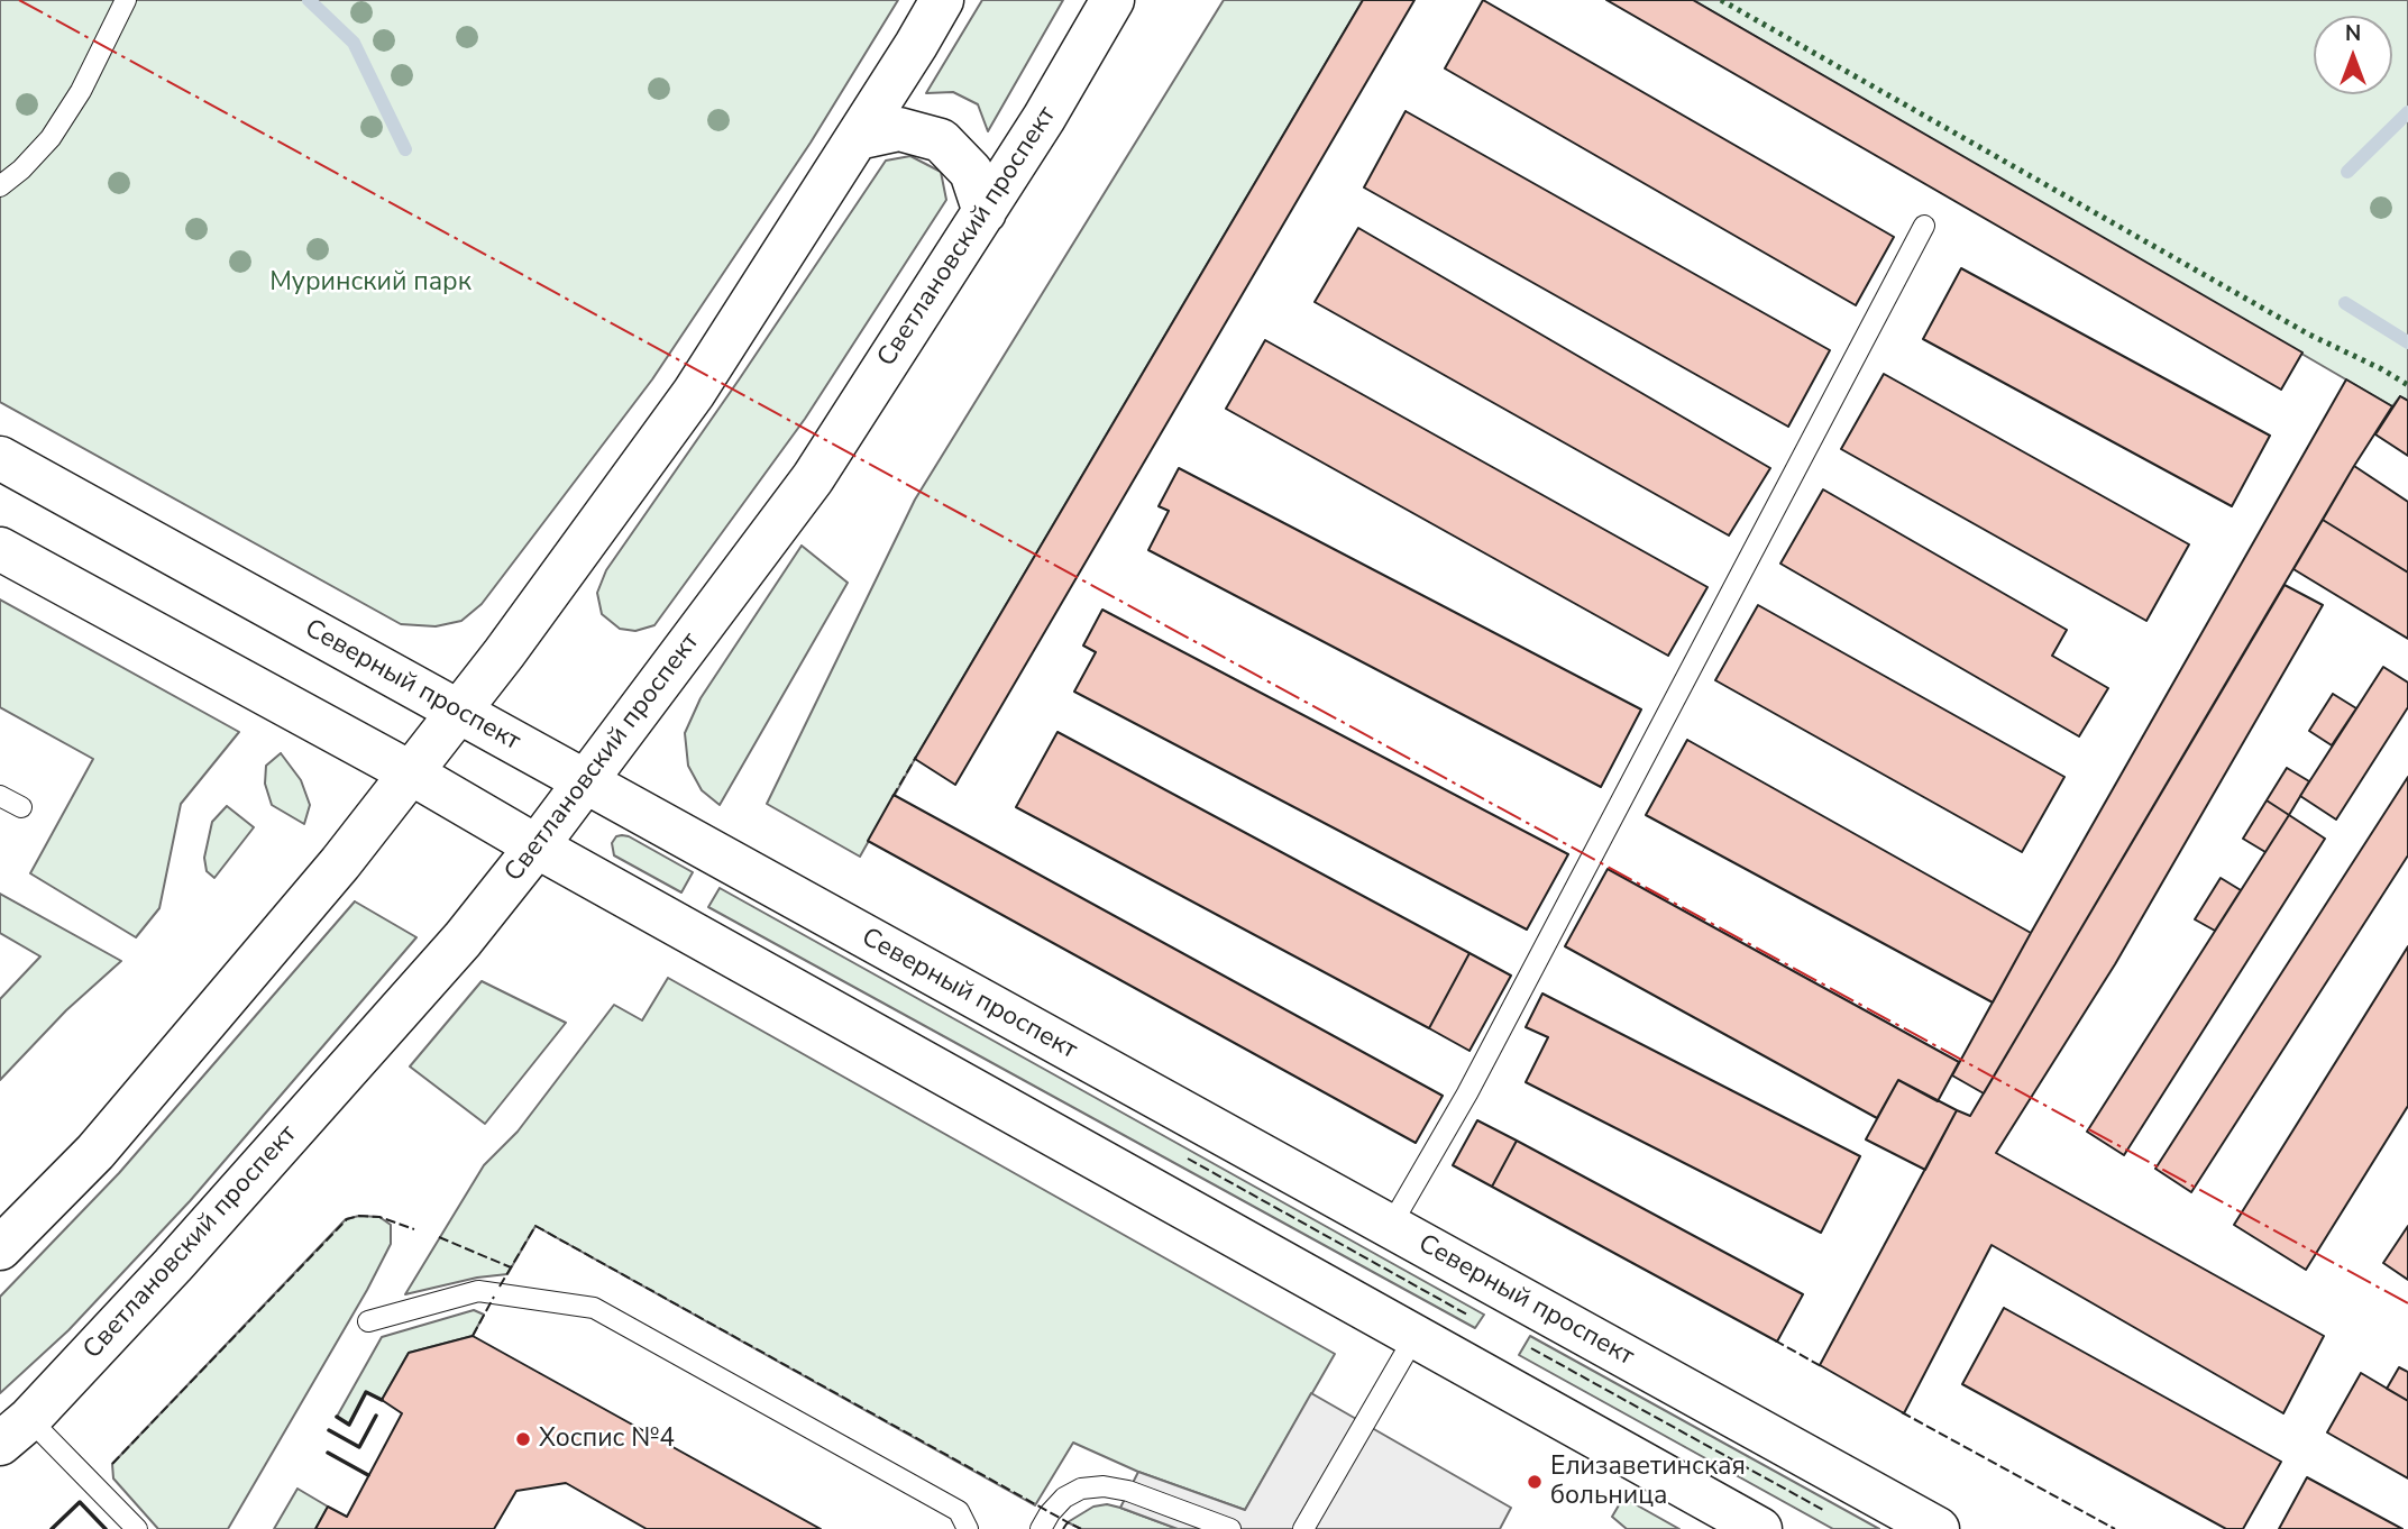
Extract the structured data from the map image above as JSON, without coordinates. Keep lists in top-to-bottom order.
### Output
{
  "streets": {
    "main road": ["Светлановский проспект", "Северный проспект"]
  },
  "crossings": [
    ["Светлановский проспект", "Северный проспект"]
  ],
  "parks": ["Муринский парк"],
  "places": ["Хоспис №4", "Елизаветинская больница"],
  "north": "top"
}
